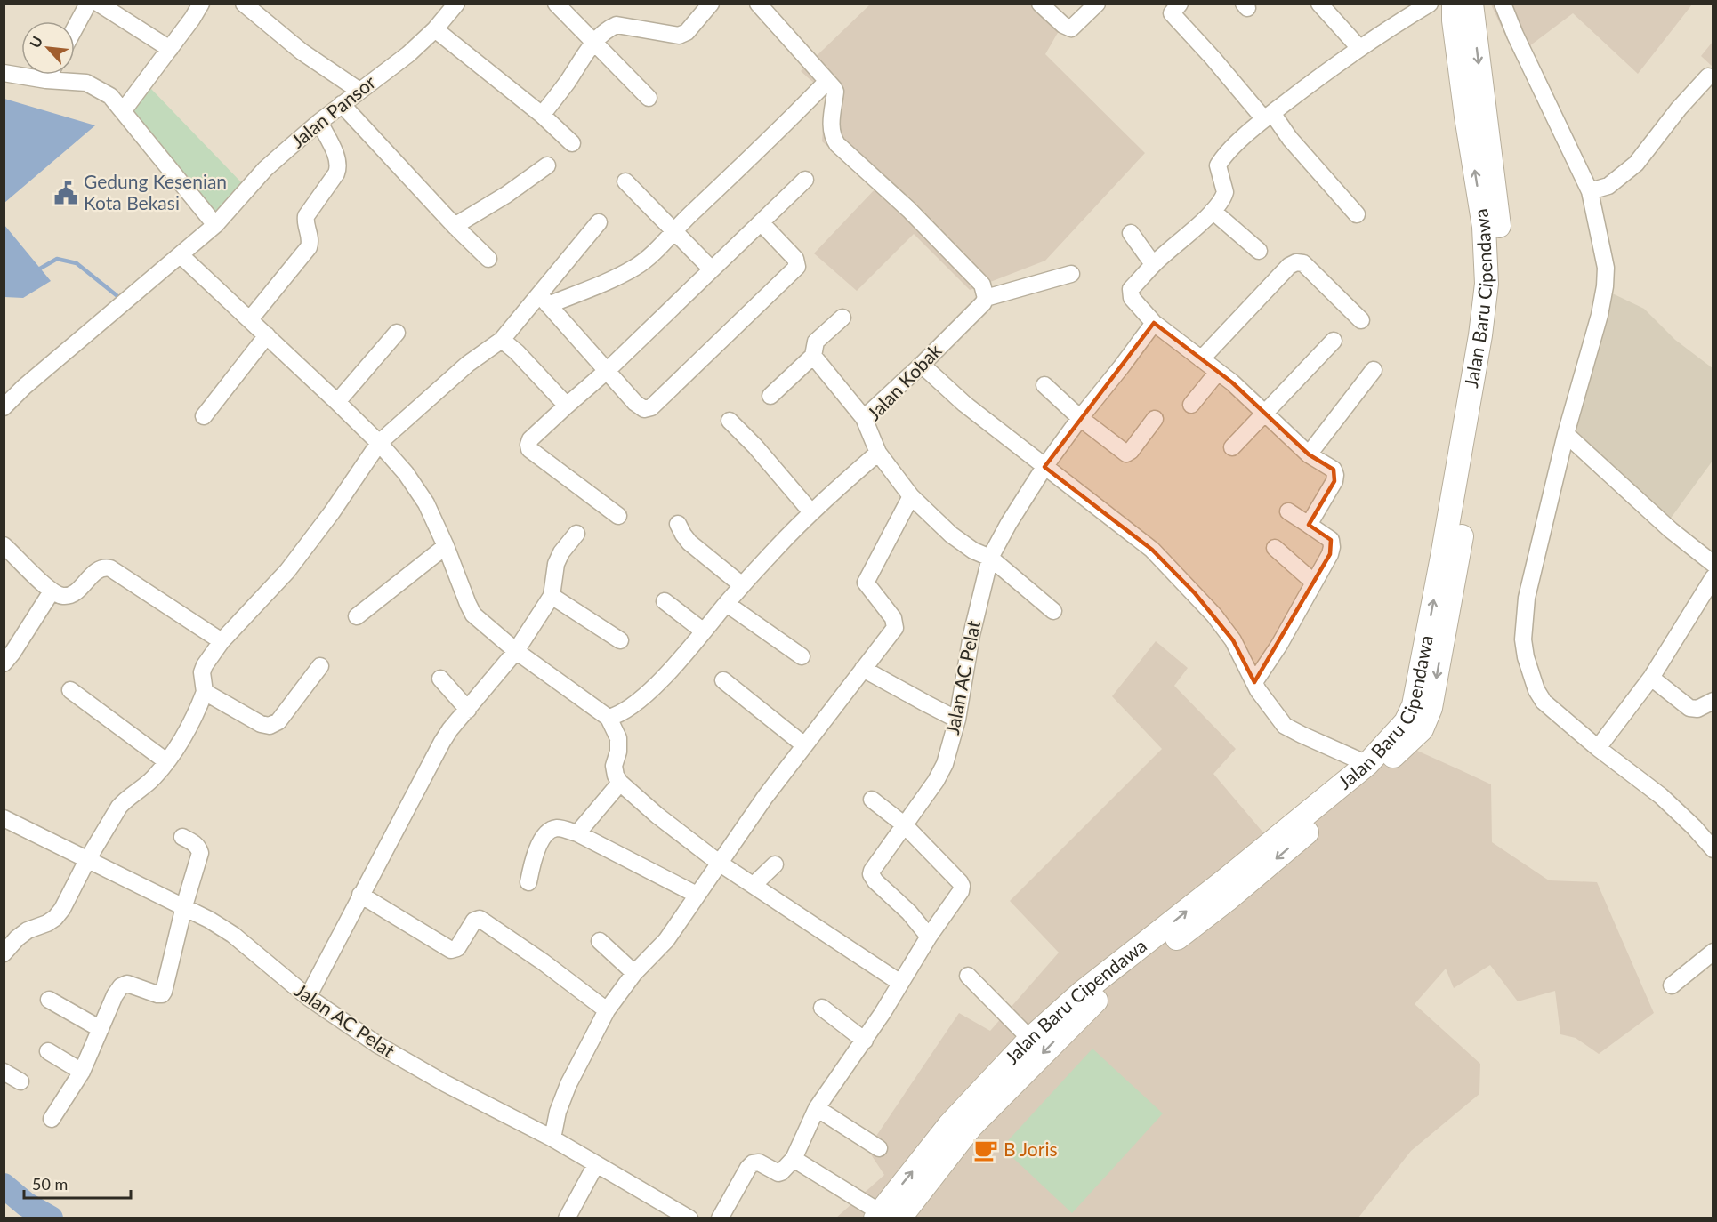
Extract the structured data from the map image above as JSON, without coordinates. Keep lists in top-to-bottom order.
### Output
{
  "streets": {
    "main road": ["Jalan Baru Cipendawa"],
    "street": ["Jalan Pansor", "Jalan Kobak", "Jalan AC Pelat"]
  },
  "crossings": [
    ["Jalan Kobak", "Jalan AC Pelat"]
  ],
  "places": {
    "public building": ["Gedung Kesenian Kota Bekasi"],
    "cafe": ["B Joris"]
  },
  "scale_bar": "50 m",
  "north": "top left"
}
